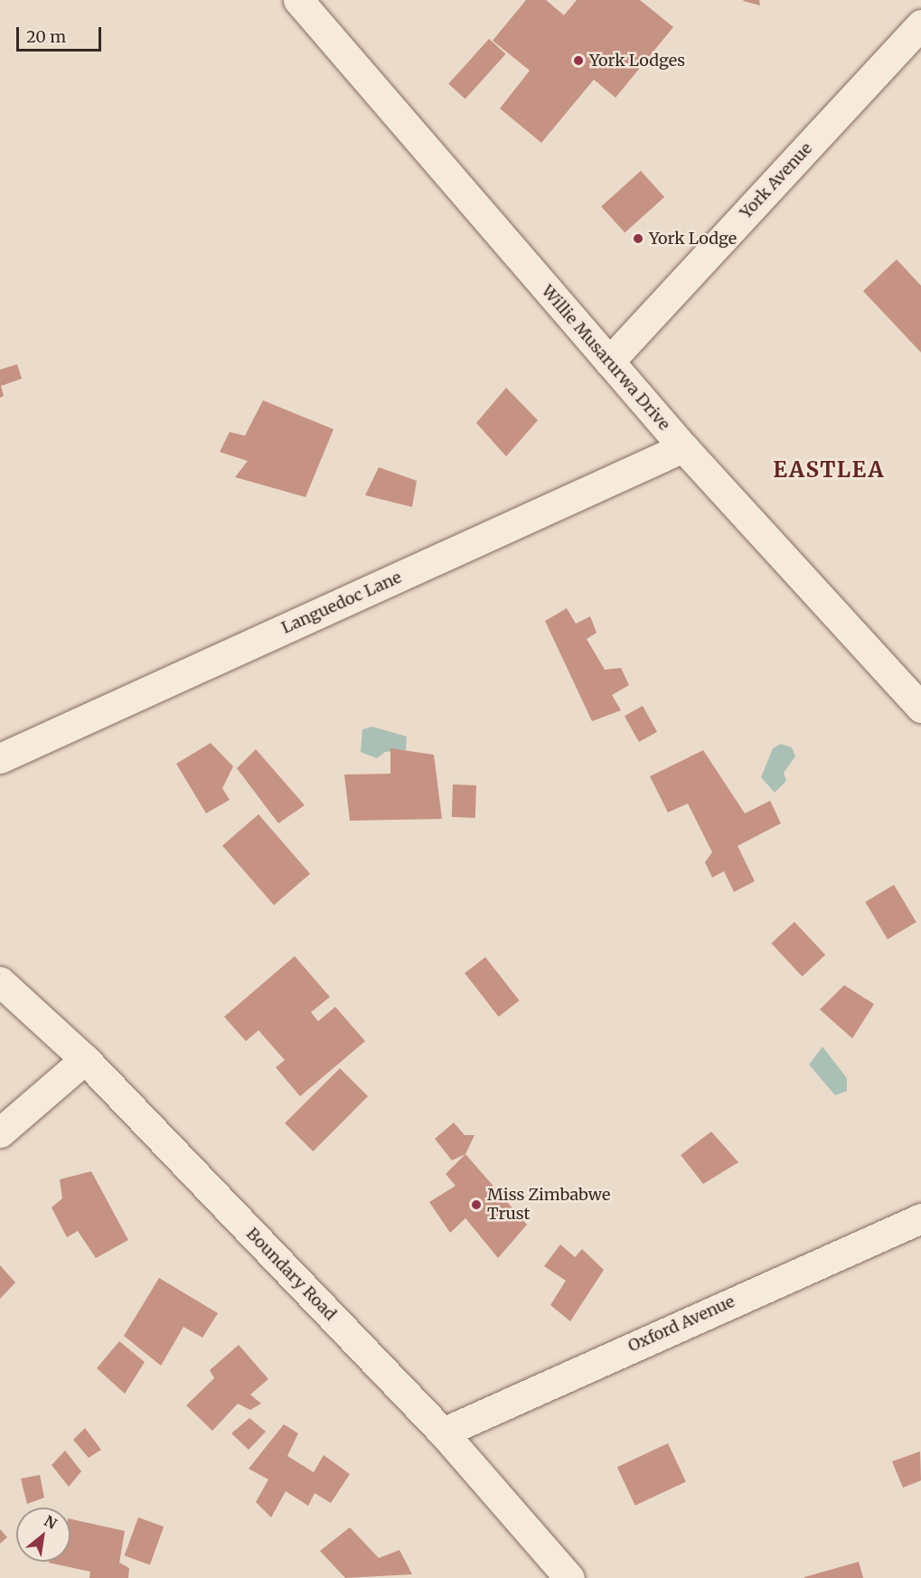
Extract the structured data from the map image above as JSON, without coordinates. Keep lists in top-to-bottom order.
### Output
{
  "streets": {
    "street": [
      "York Avenue",
      "Willie Musarurwa Drive",
      "Languedoc Lane",
      "Boundary Road",
      "Oxford Avenue"
    ]
  },
  "crossings": [
    ["York Avenue", "Willie Musarurwa Drive"],
    ["Willie Musarurwa Drive", "Languedoc Lane"],
    ["Boundary Road", "Oxford Avenue"]
  ],
  "districts": ["EASTLEA"],
  "places": ["York Lodges", "York Lodge", "Miss Zimbabwe Trust"],
  "scale_bar": "20 m",
  "north": "top right"
}
